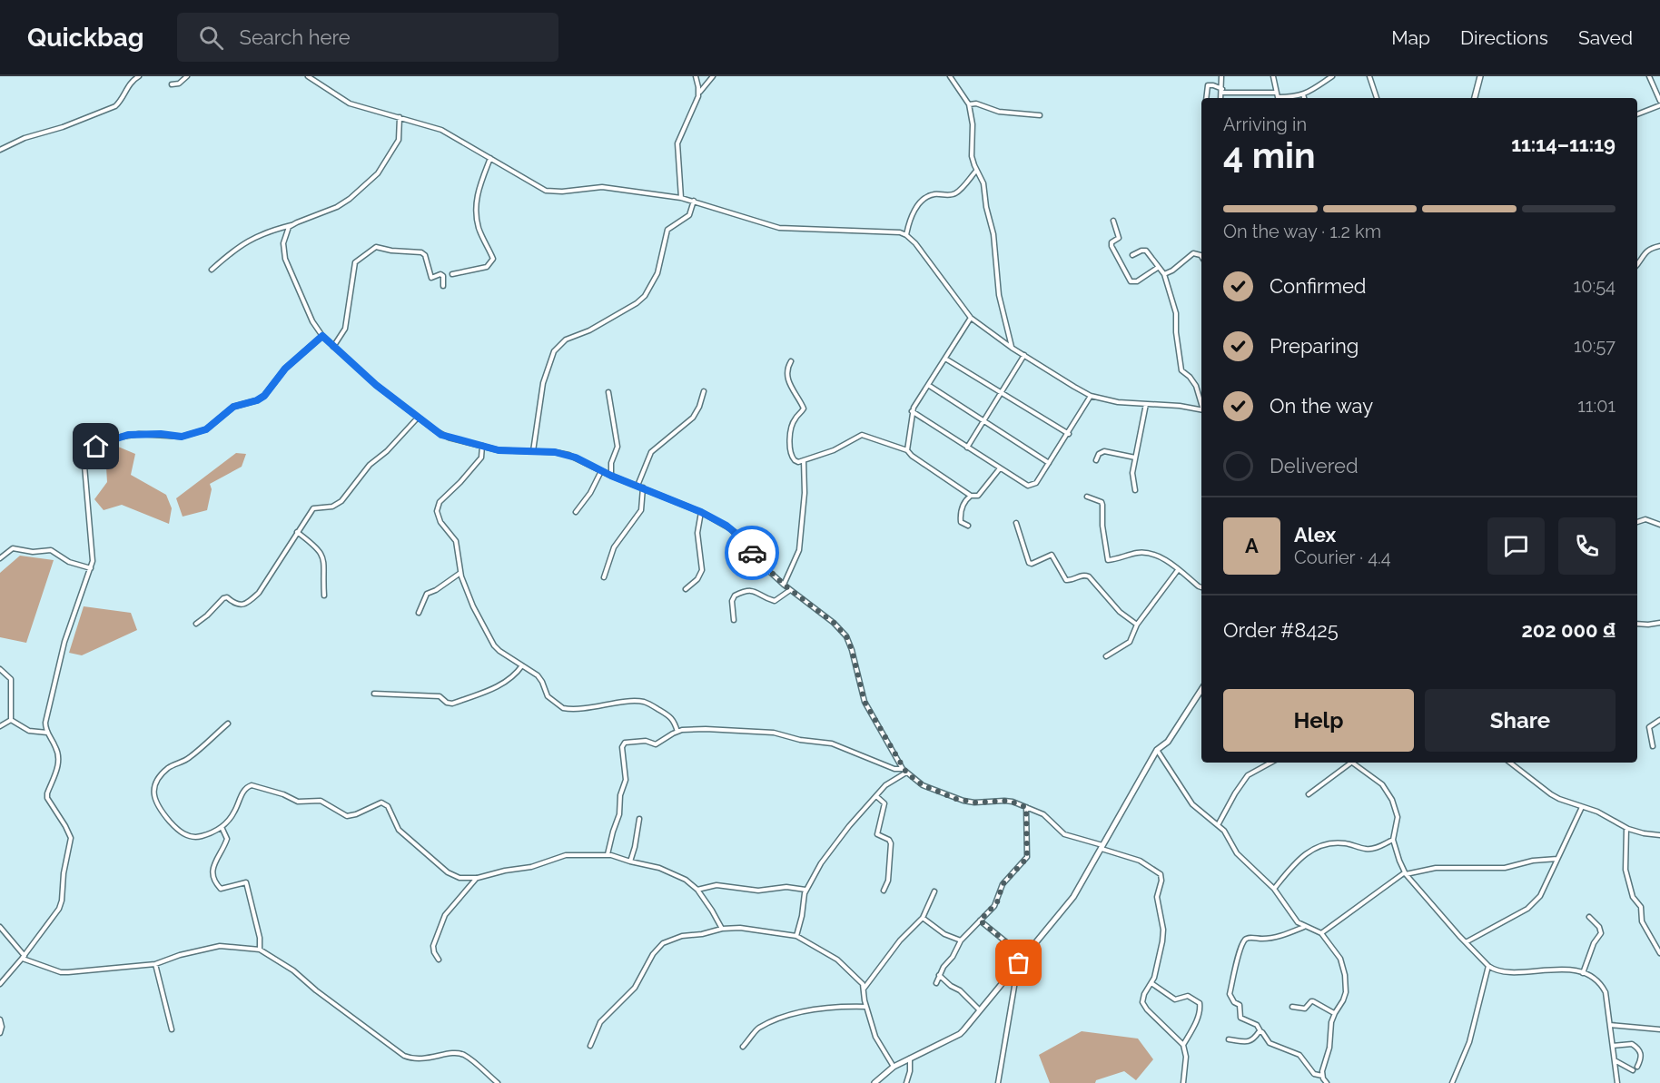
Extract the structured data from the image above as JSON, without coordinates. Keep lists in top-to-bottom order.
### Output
{
  "page": {
    "header": "Quickbag",
    "search": "Search here",
    "nav": ["Map", "Directions", "Saved"],
    "heading": ["4 min", "Arriving in", "11:14–11:19"],
    "panel": [
      "Alex",
      "Courier · 4.4",
      "Order #8425",
      "202 000 ₫"
    ],
    "bar": "On the way · 1.2 km",
    "list": [
      ["Confirmed", "10:54"],
      ["Preparing", "10:57"],
      ["On the way", "11:01"],
      "Delivered"
    ],
    "round": "A",
    "buttons": ["Help", "Share"]
  }
}
